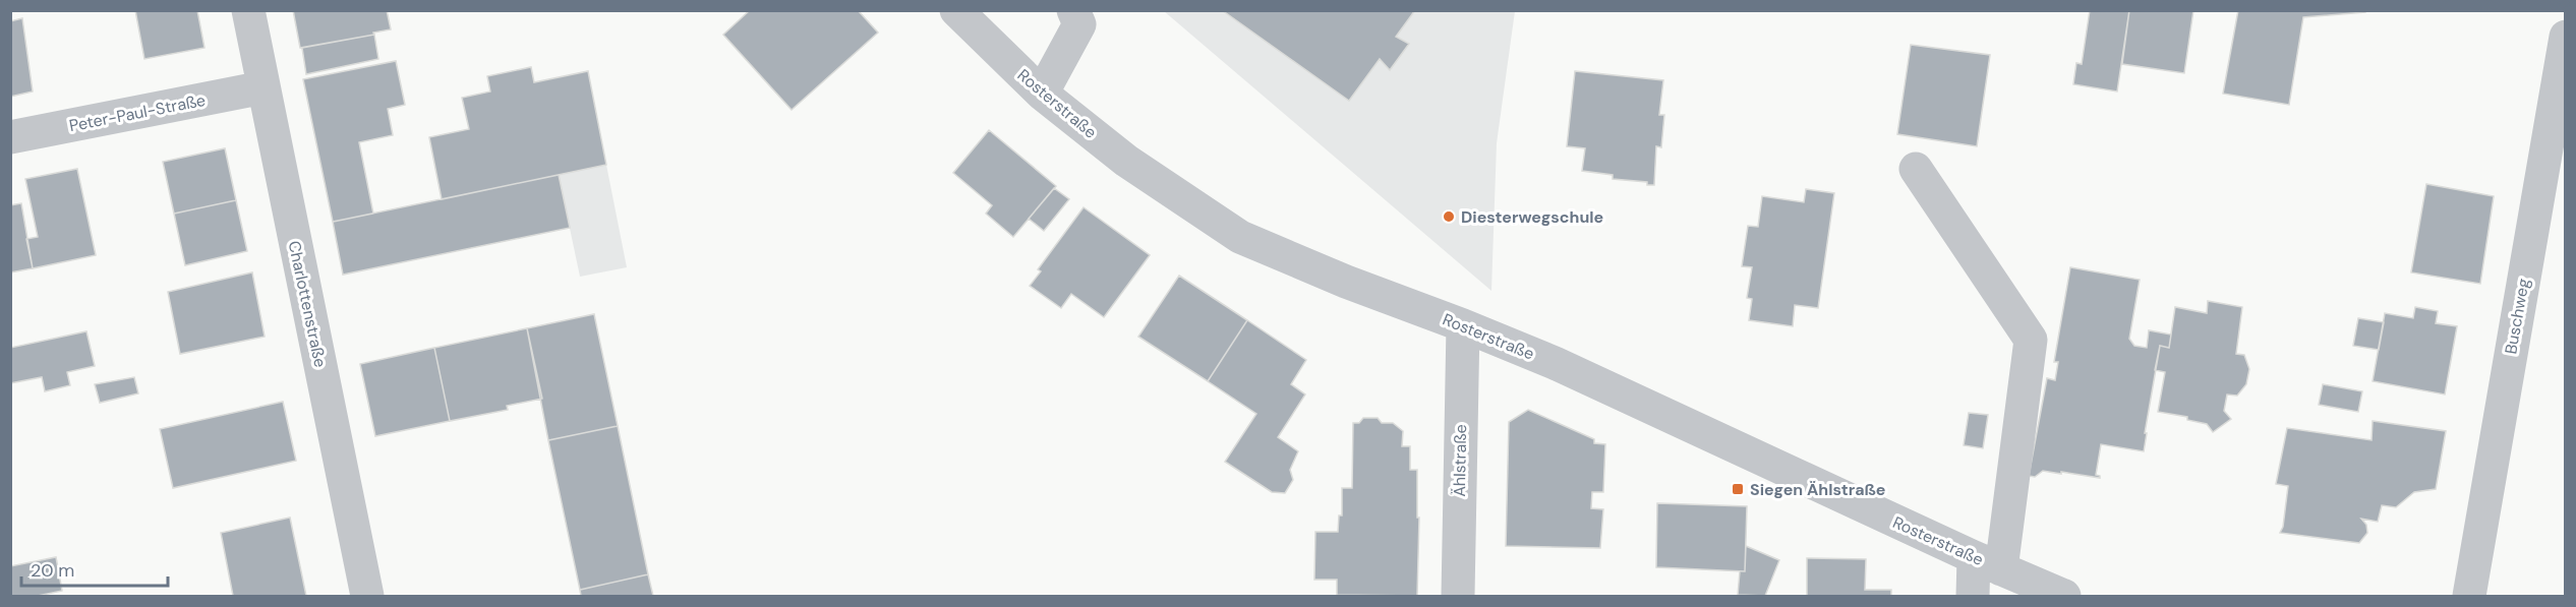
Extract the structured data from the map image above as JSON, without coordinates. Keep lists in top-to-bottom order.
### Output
{
  "streets": {
    "street": [
      "Rosterstraße",
      "Peter-Paul-Straße",
      "Charlottenstraße",
      "Buschweg",
      "Ählstraße"
    ]
  },
  "crossings": [
    ["Rosterstraße", "Ählstraße"],
    ["Peter-Paul-Straße", "Charlottenstraße"]
  ],
  "places": {
    "other": ["Diesterwegschule"],
    "transit": ["Siegen Ählstraße"]
  },
  "scale_bar": "20 m"
}
